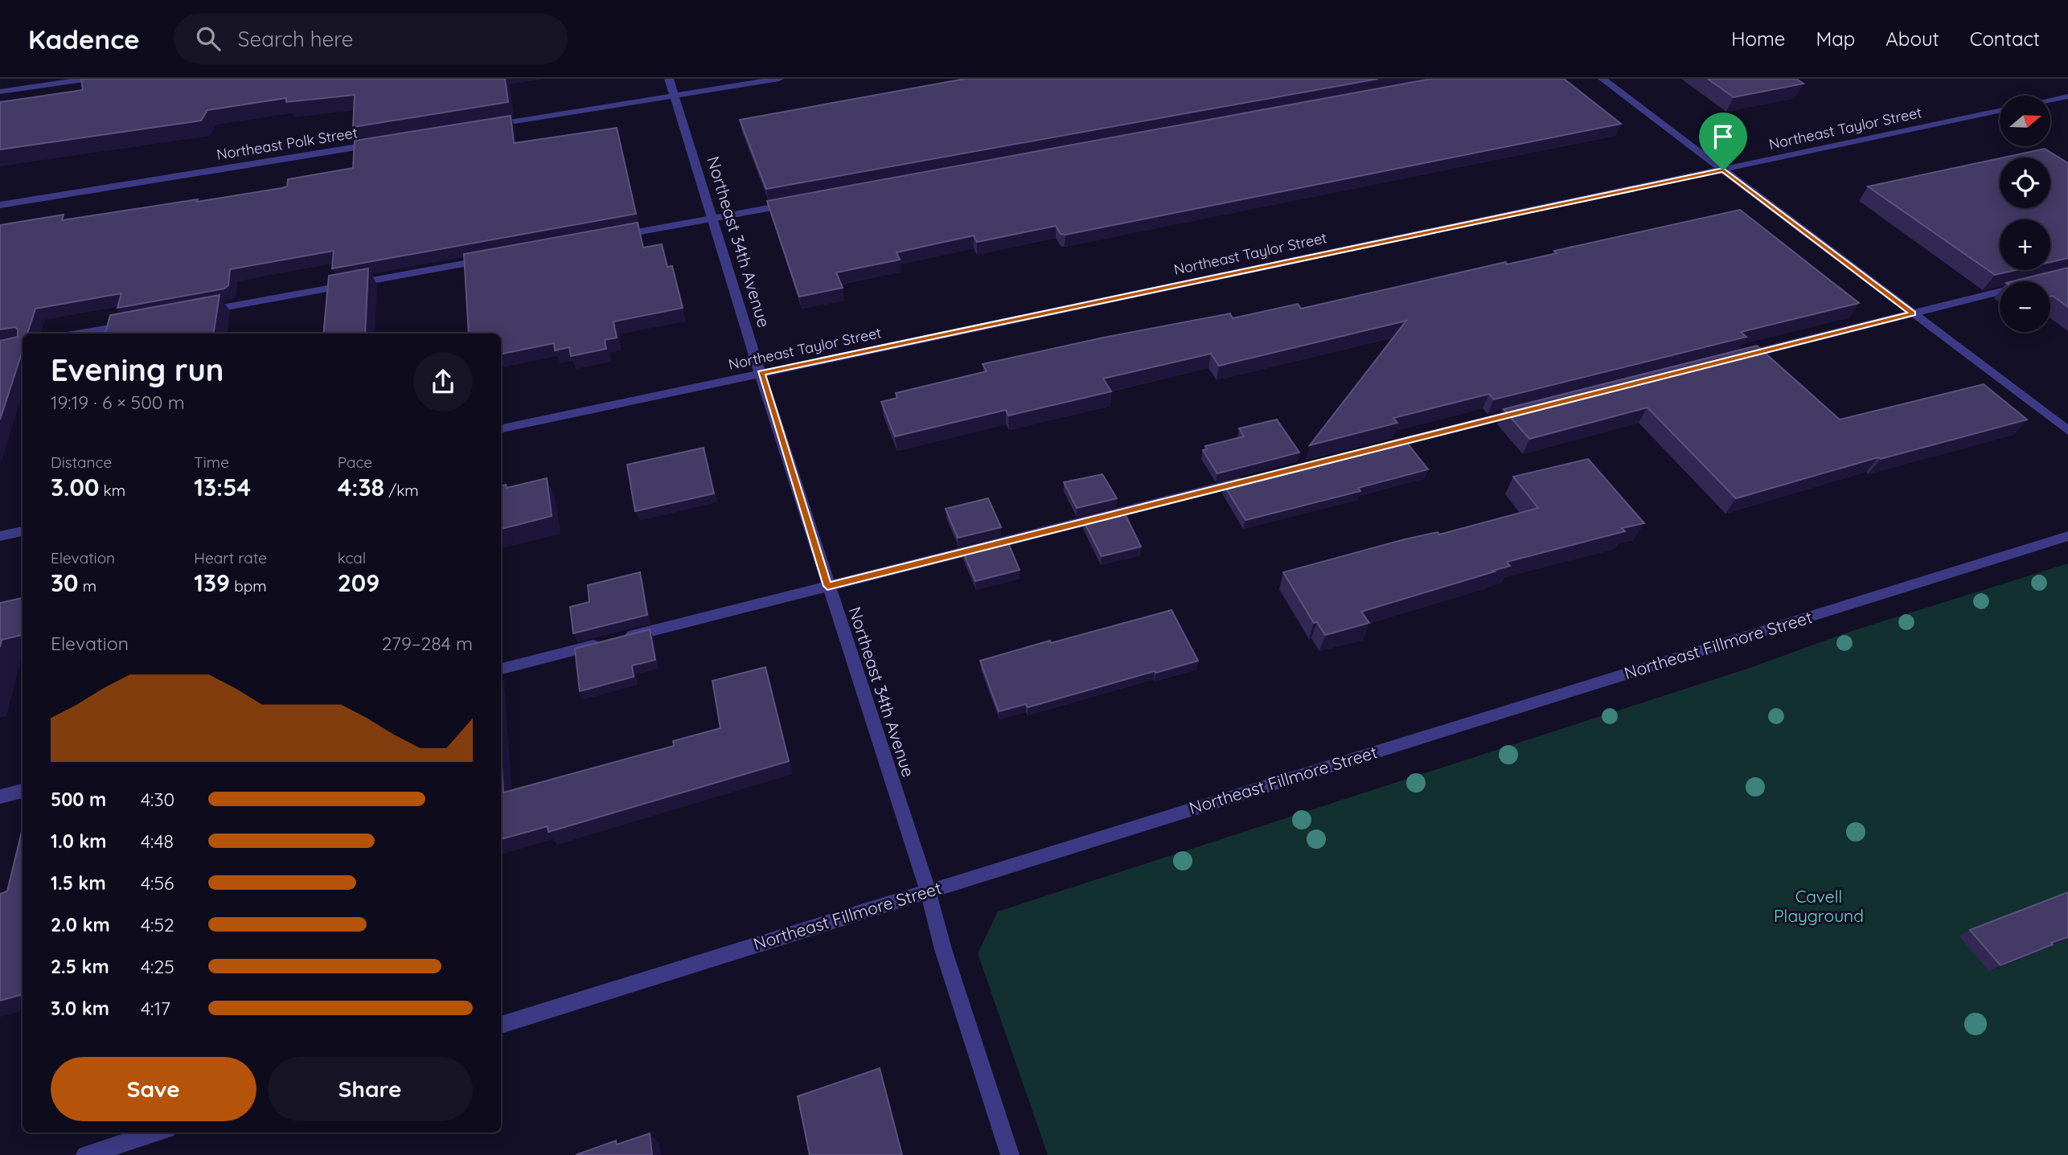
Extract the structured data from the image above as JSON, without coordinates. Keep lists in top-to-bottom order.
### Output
{
  "streets": {
    "street": [
      "Northeast Taylor Street",
      "Northeast Polk Street",
      "Northeast 34th Avenue",
      "Northeast Fillmore Street"
    ]
  },
  "crossings": [
    ["Northeast Taylor Street", "Northeast 34th Avenue"],
    ["Northeast 34th Avenue", "Northeast Fillmore Street"]
  ],
  "parks": ["Cavell Playground"],
  "north": "right",
  "page": {
    "header": "Kadence",
    "search": "Search here",
    "nav": [
      "Home",
      "Map",
      "About",
      "Contact"
    ],
    "map_buttons": ["+", "−"],
    "heading": ["Evening run", "19:19 · 6 × 500 m"],
    "stats": [
      ["Distance", "3.00 km"],
      ["Time", "13:54"],
      ["Pace", "4:38 /km"],
      ["Elevation", "30 m"],
      ["Heart rate", "139 bpm"],
      ["kcal", "209"]
    ],
    "chart": ["Elevation", "279–284 m"],
    "list": [
      {
        "name": "500 m",
        "note": "4:30"
      },
      {
        "name": "1.0 km",
        "note": "4:48"
      },
      {
        "name": "1.5 km",
        "note": "4:56"
      },
      {
        "name": "2.0 km",
        "note": "4:52"
      },
      {
        "name": "2.5 km",
        "note": "4:25"
      },
      {
        "name": "3.0 km",
        "note": "4:17"
      }
    ],
    "buttons": ["Save", "Share"]
  }
}
